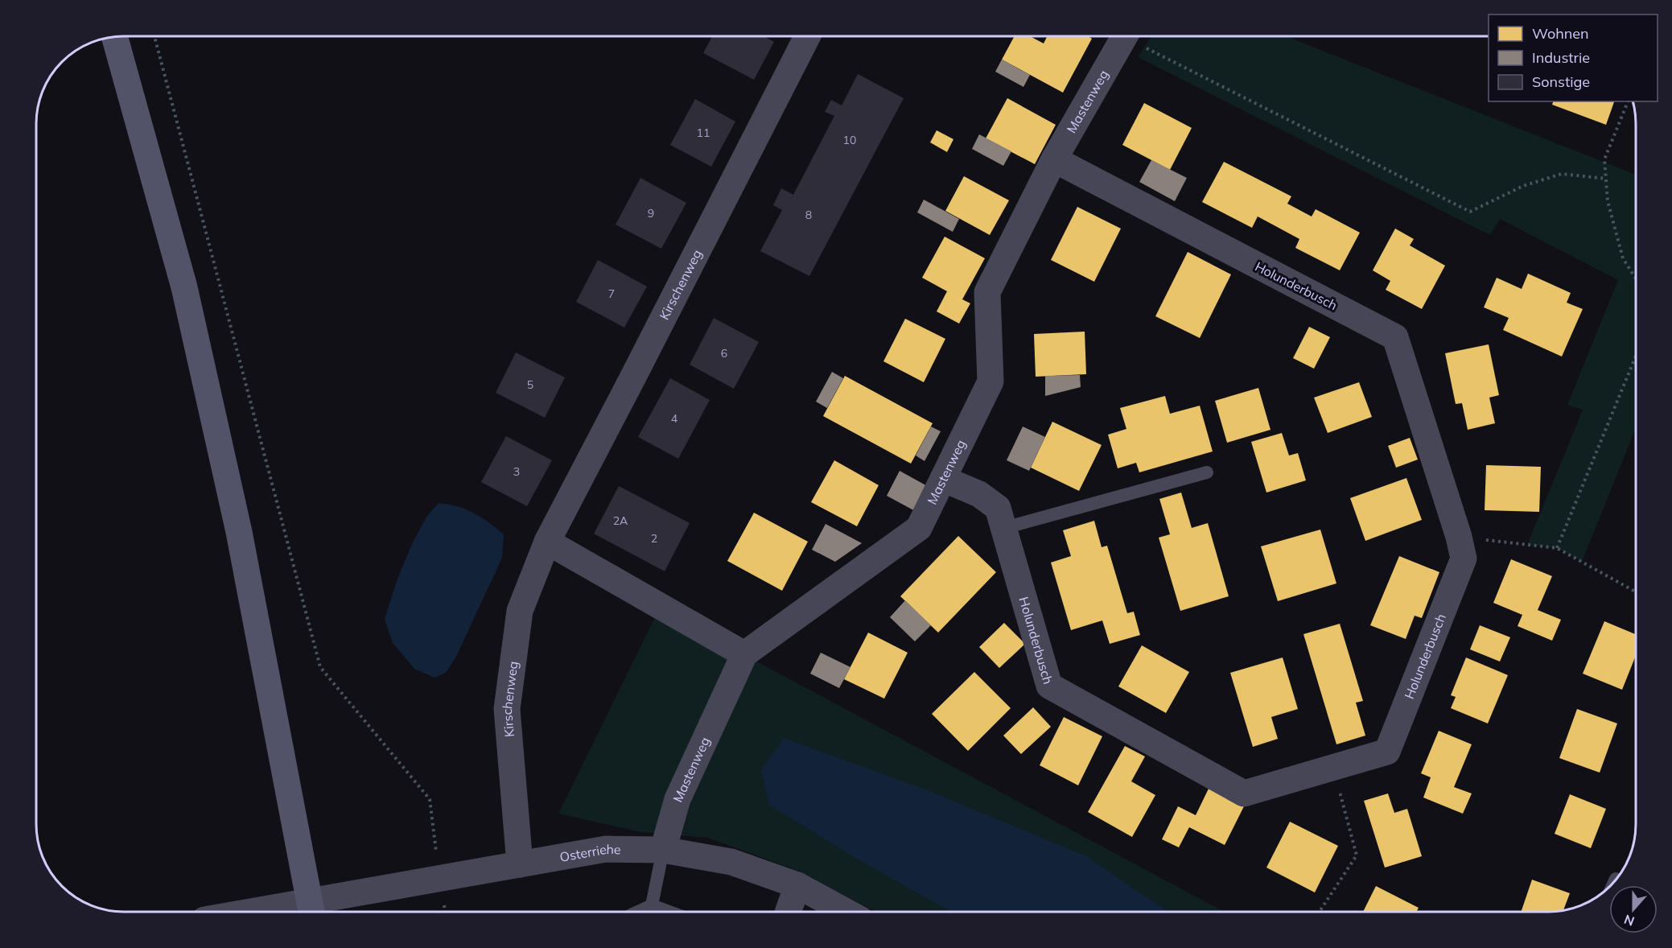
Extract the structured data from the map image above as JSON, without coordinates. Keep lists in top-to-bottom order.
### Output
{
  "streets": {
    "street": [
      "Mastenweg",
      "Kirschenweg",
      "Holunderbusch",
      "Osterriehe"
    ]
  },
  "crossings": [
    ["Mastenweg", "Holunderbusch"],
    ["Mastenweg", "Osterriehe"],
    ["Kirschenweg", "Osterriehe"]
  ],
  "house_numbers": [
    "11",
    "10",
    "9",
    "8",
    "7",
    "6",
    "5",
    "4",
    "3",
    "2A",
    "2"
  ],
  "legend": ["Wohnen", "Industrie", "Sonstige"],
  "north": "bottom"
}
